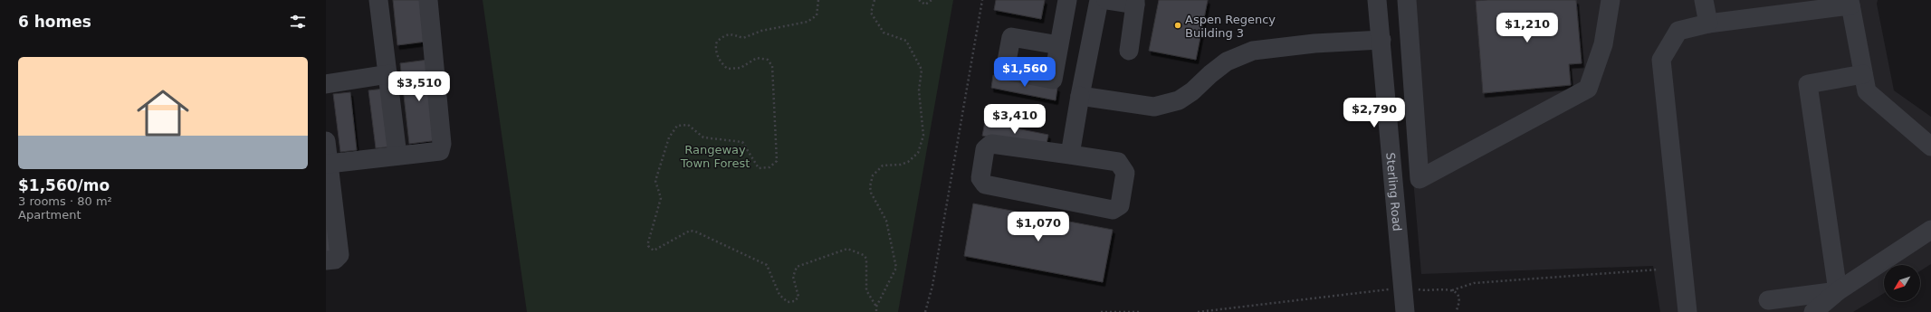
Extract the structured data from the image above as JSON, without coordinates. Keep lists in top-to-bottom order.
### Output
{
  "streets": {
    "street": ["Sterling Road"]
  },
  "parks": ["Rangeway Town Forest"],
  "places": ["Aspen Regency Building 3"],
  "north": "bottom left",
  "page": {
    "heading": "6 homes",
    "price": [
      "$1,210",
      "$1,560",
      "$3,510",
      "$2,790",
      "$3,410",
      "$1,070"
    ],
    "list": [
      {
        "name": "$1,560/mo",
        "note": "3 rooms · 80 m² · Apartment"
      }
    ]
  }
}
